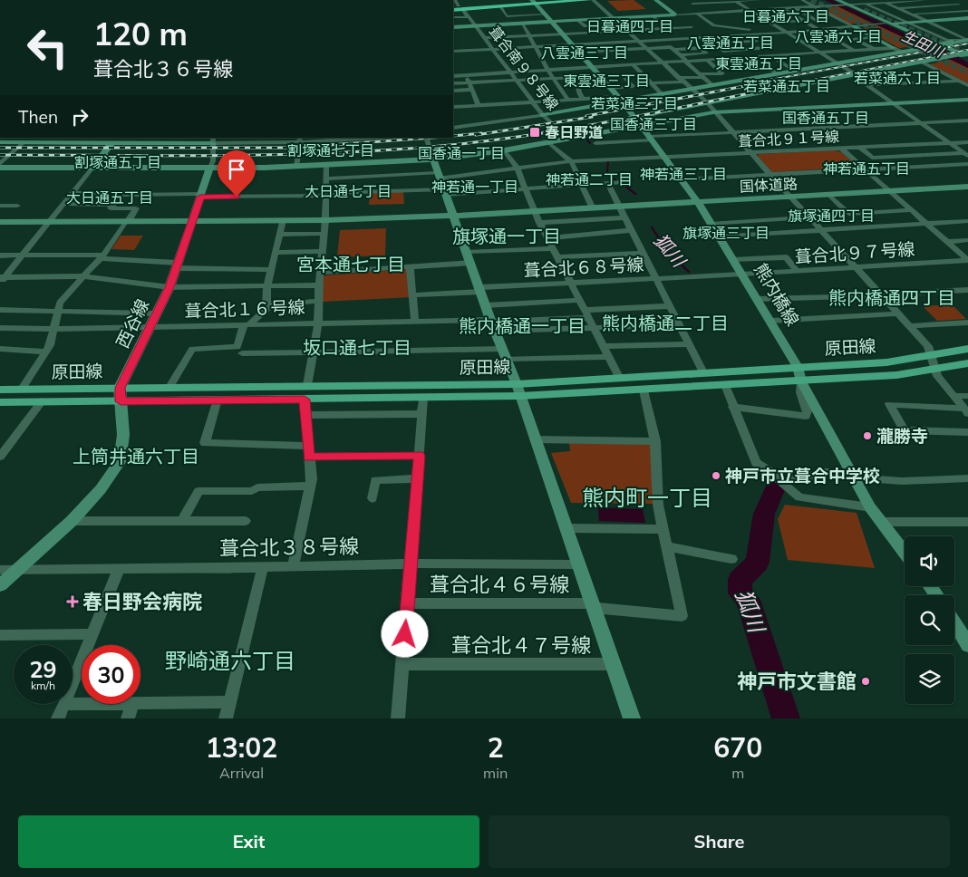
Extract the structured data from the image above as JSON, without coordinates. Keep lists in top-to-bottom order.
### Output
{
  "streets": {
    "main road": ["原田線"],
    "street": [
      "葺合南９８号線",
      "葺合北９１号線",
      "国体道路",
      "葺合北９７号線",
      "葺合北６８号線",
      "熊内橋線",
      "葺合北１６号線",
      "西谷線",
      "葺合北３８号線",
      "葺合北４６号線",
      "葺合北４７号線"
    ]
  },
  "crossings": [
    ["葺合北９１号線", "熊内橋線"],
    ["国体道路", "熊内橋線"],
    ["国体道路", "西谷線"],
    ["葺合北９７号線", "葺合北６８号線"],
    ["葺合北９７号線", "熊内橋線"],
    ["葺合北６８号線", "熊内橋線"],
    ["熊内橋線", "原田線"],
    ["葺合北１６号線", "西谷線"],
    ["西谷線", "原田線"]
  ],
  "districts": [
    "日暮通六丁目",
    "日暮通四丁目",
    "八雲通六丁目",
    "八雲通五丁目",
    "八雲通三丁目",
    "東雲通五丁目",
    "若菜通六丁目",
    "東雲通三丁目",
    "若菜通五丁目",
    "若菜通三丁目",
    "国香通五丁目",
    "国香通三丁目",
    "割塚通七丁目",
    "国香通一丁目",
    "割塚通五丁目",
    "神若通五丁目",
    "神若通三丁目",
    "神若通二丁目",
    "神若通一丁目",
    "大日通七丁目",
    "大日通五丁目",
    "旗塚通四丁目",
    "旗塚通三丁目",
    "旗塚通一丁目",
    "宮本通七丁目",
    "熊内橋通四丁目",
    "熊内橋通二丁目",
    "熊内橋通一丁目",
    "坂口通七丁目",
    "上筒井通六丁目",
    "熊内町一丁目",
    "野崎通六丁目"
  ],
  "water": ["生田川", "狐川"],
  "places": {
    "transit": ["春日野道"],
    "other": ["瀧勝寺", "神戸市立葺合中学校", "神戸市文書館"],
    "health": ["春日野会病院"]
  },
  "page": {
    "turn": ["120 m", "葺合北３６号線"],
    "then": "Then",
    "speed": "29 km/h",
    "limit": "30",
    "eta": [
      "13:02",
      "Arrival",
      "2",
      "min",
      "670",
      "m"
    ],
    "buttons": ["Exit", "Share"]
  }
}
